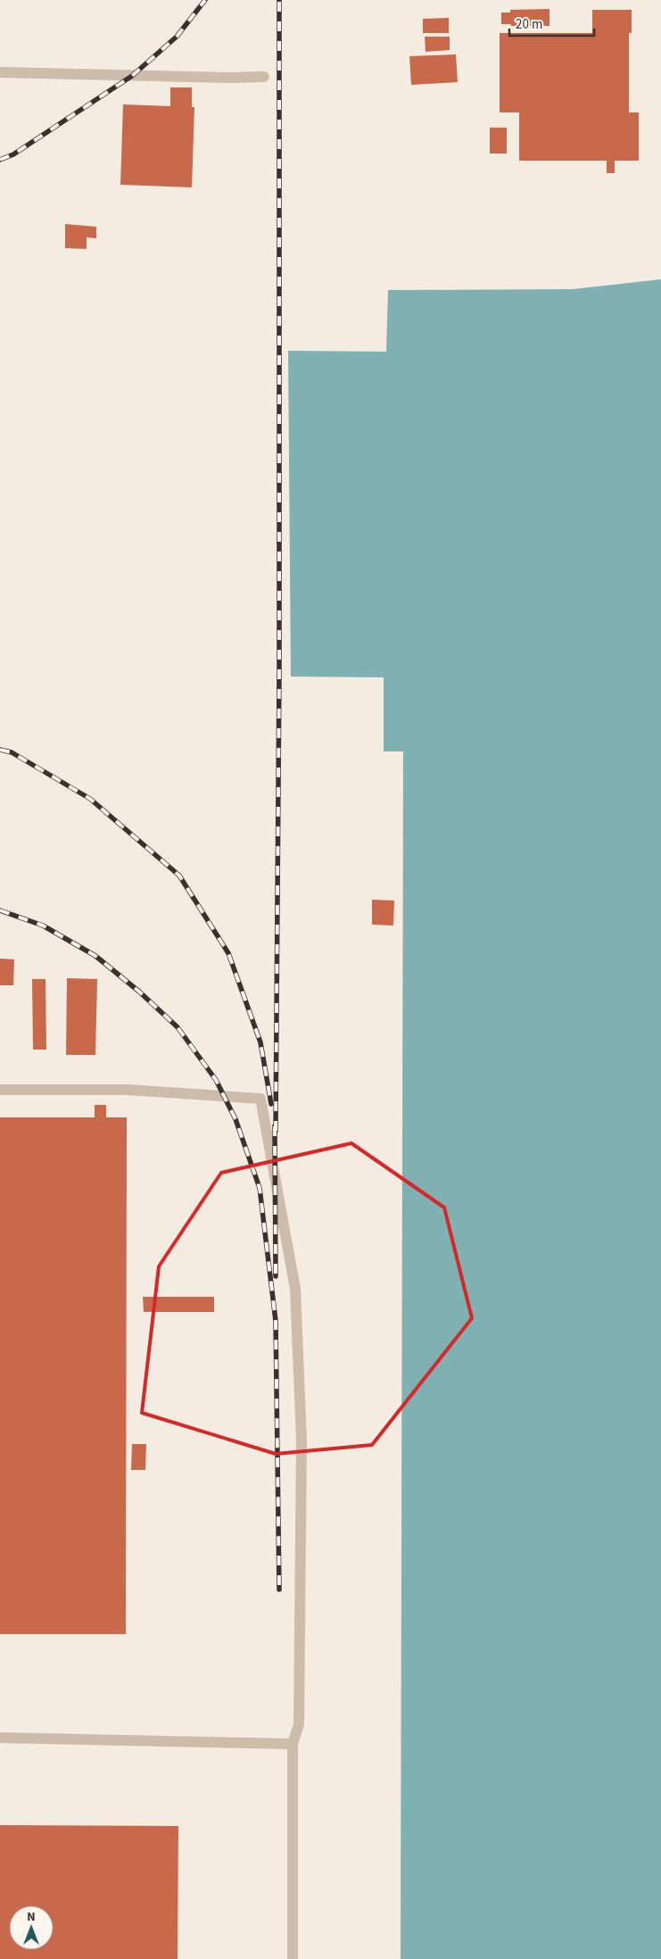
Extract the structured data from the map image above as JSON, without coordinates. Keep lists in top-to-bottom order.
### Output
{
  "scale_bar": "20 m",
  "north": "top"
}
